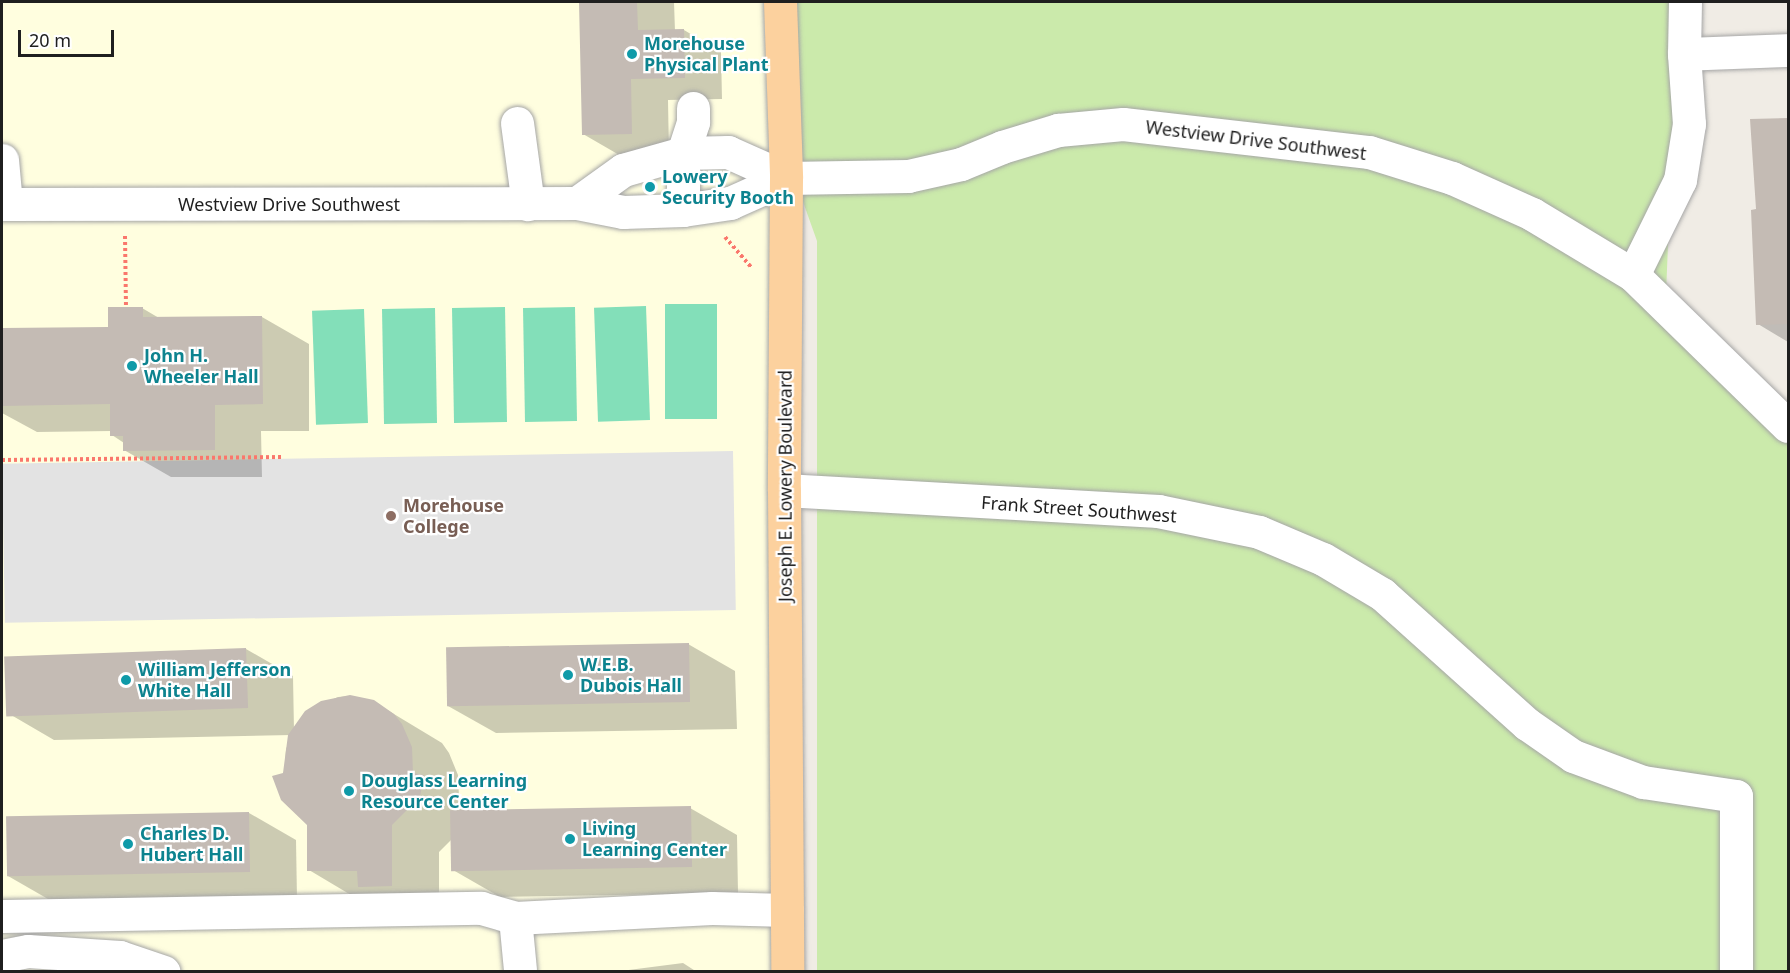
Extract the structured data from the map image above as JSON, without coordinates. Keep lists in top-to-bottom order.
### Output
{
  "streets": {
    "main road": ["Joseph E. Lowery Boulevard"],
    "street": ["Westview Drive Southwest", "Frank Street Southwest"]
  },
  "crossings": [
    ["Westview Drive Southwest", "Joseph E. Lowery Boulevard"],
    ["Joseph E. Lowery Boulevard", "Frank Street Southwest"]
  ],
  "places": [
    "Morehouse Physical Plant",
    "Lowery Security Booth",
    "John H. Wheeler Hall",
    "Morehouse College",
    "W.E.B. Dubois Hall",
    "William Jefferson White Hall",
    "Douglass Learning Resource Center",
    "Living Learning Center",
    "Charles D. Hubert Hall"
  ],
  "scale_bar": "20 m"
}
